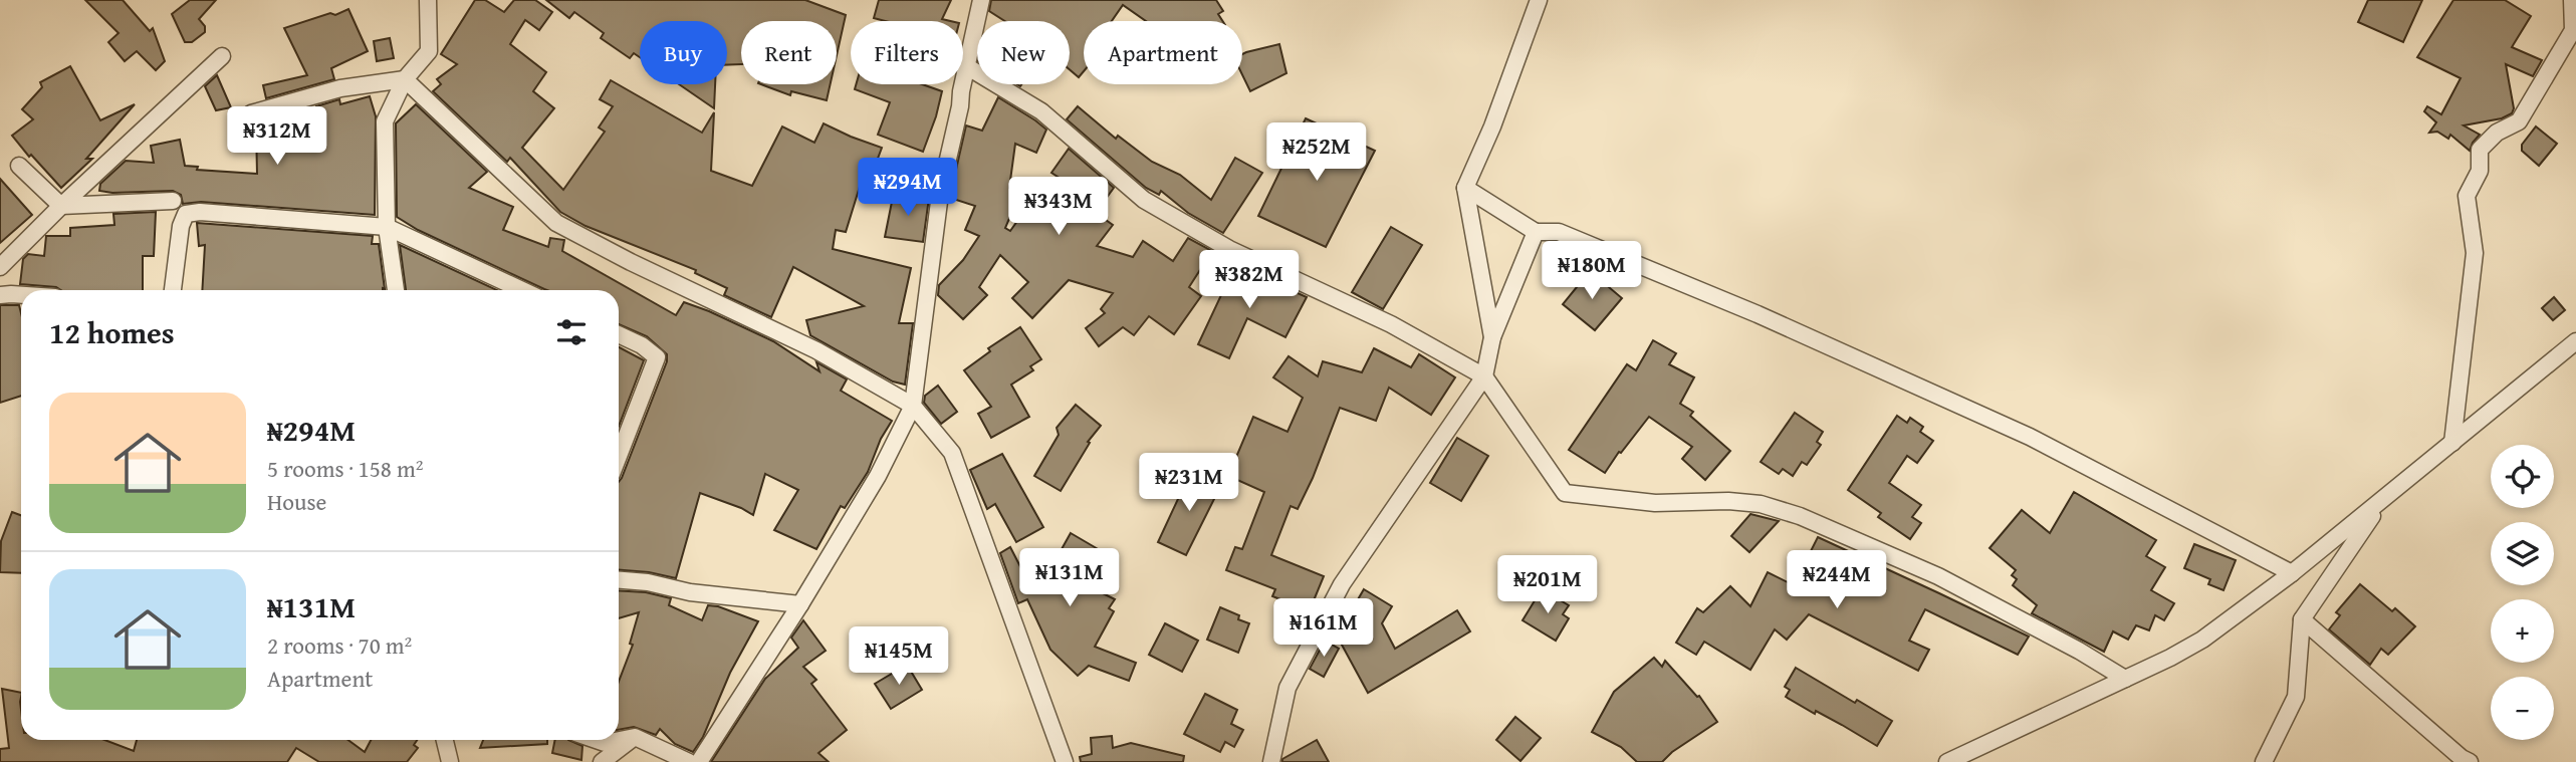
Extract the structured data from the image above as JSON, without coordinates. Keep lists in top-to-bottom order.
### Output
{
  "page": {
    "chip": [
      "Buy",
      "Rent",
      "Filters",
      "New",
      "Apartment"
    ],
    "price": [
      "₦312M",
      "₦252M",
      "₦294M",
      "₦343M",
      "₦180M",
      "₦382M",
      "₦231M",
      "₦131M",
      "₦244M",
      "₦201M",
      "₦161M",
      "₦145M"
    ],
    "heading": "12 homes",
    "list": [
      {
        "name": "₦294M",
        "note": "5 rooms · 158 m² · House"
      },
      {
        "name": "₦131M",
        "note": "2 rooms · 70 m² · Apartment"
      }
    ],
    "map_buttons": ["+", "−"]
  }
}
